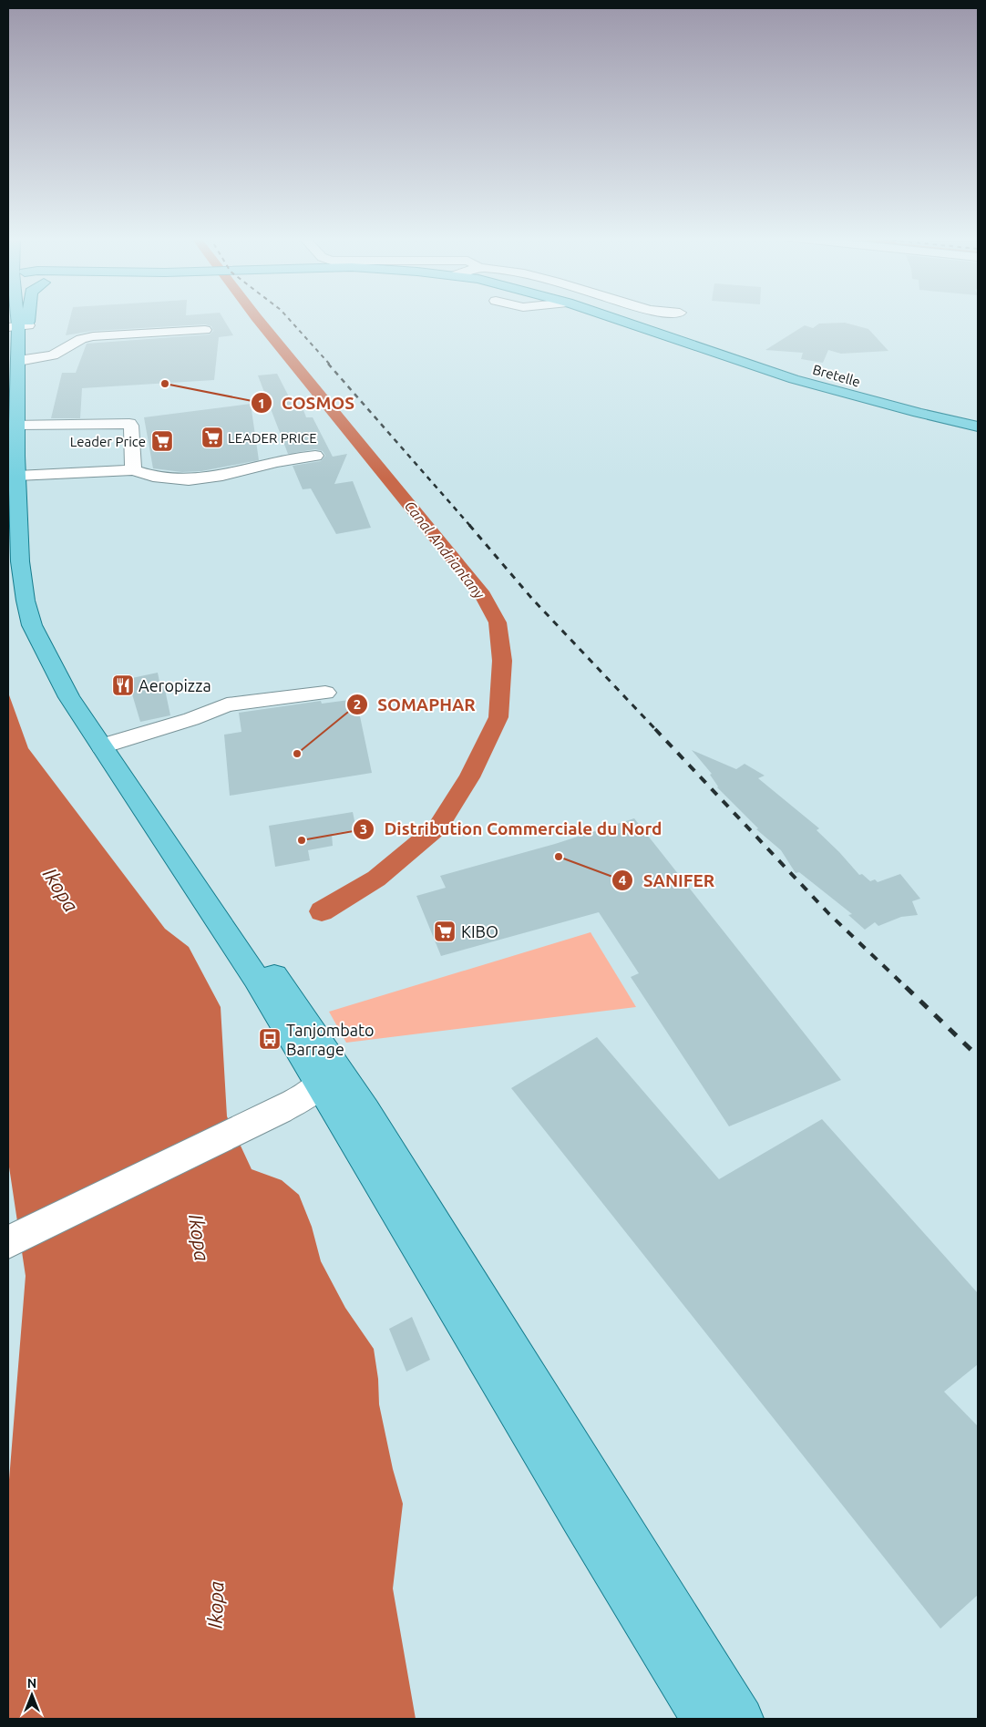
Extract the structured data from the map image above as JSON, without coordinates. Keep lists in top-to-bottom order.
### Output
{
  "streets": {
    "main road": ["Bretelle"]
  },
  "water": ["Canal Andriantany", "Ikopa"],
  "places": {
    "other": [
      "COSMOS",
      "SOMAPHAR",
      "Distribution Commerciale du Nord",
      "SANIFER"
    ],
    "supermarket": ["LEADER PRICE", "Leader Price", "KIBO"],
    "restaurant": ["Aeropizza"],
    "bus stop": ["Tanjombato Barrage"]
  },
  "north": "top"
}
